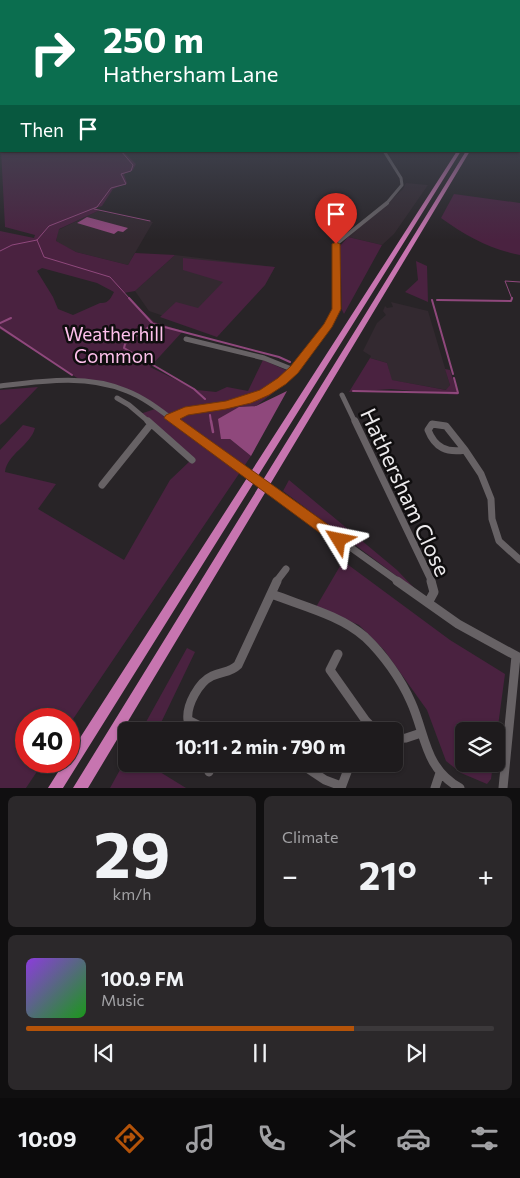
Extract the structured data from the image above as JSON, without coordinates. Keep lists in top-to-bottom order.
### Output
{
  "streets": {
    "street": ["Hathersham Close"]
  },
  "parks": ["Weatherhill Common"],
  "page": {
    "turn": ["250 m", "Hathersham Lane"],
    "then": "Then",
    "limit": "40",
    "trip": "10:11 · 2 min · 790 m",
    "tile": [
      ["29", "km/h"],
      "Climate"
    ],
    "heat": ["−", "21°", "+"],
    "song": ["100.9 FM", "Music"],
    "tabs": "10:09"
  }
}
